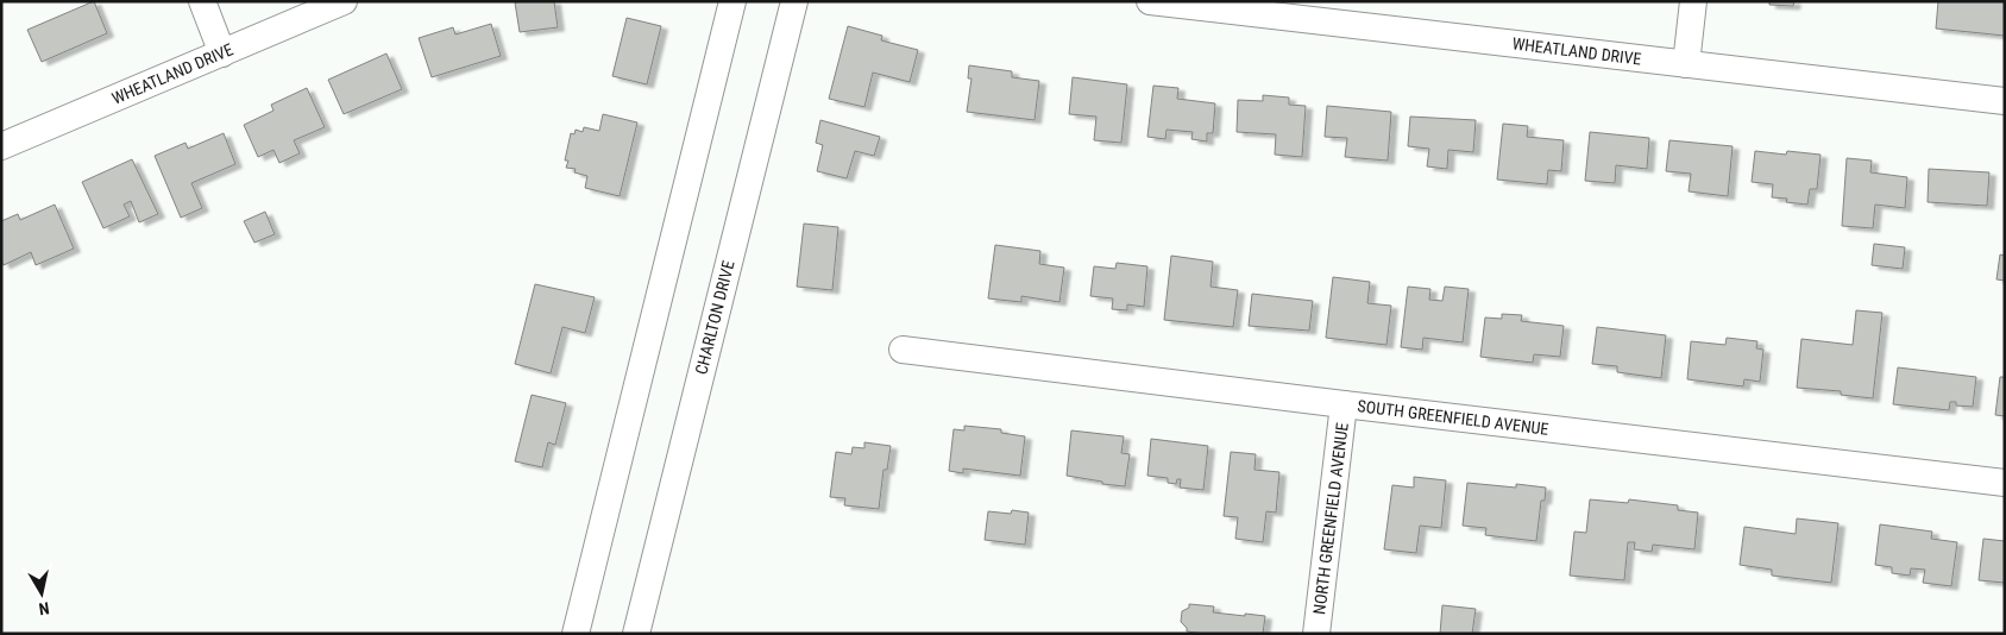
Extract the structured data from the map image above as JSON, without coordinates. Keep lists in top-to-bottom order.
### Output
{
  "streets": {
    "street": [
      "WHEATLAND DRIVE",
      "CHARLTON DRIVE",
      "SOUTH GREENFIELD AVENUE",
      "NORTH GREENFIELD AVENUE"
    ]
  },
  "crossings": [
    ["SOUTH GREENFIELD AVENUE", "NORTH GREENFIELD AVENUE"]
  ],
  "north": "bottom"
}
